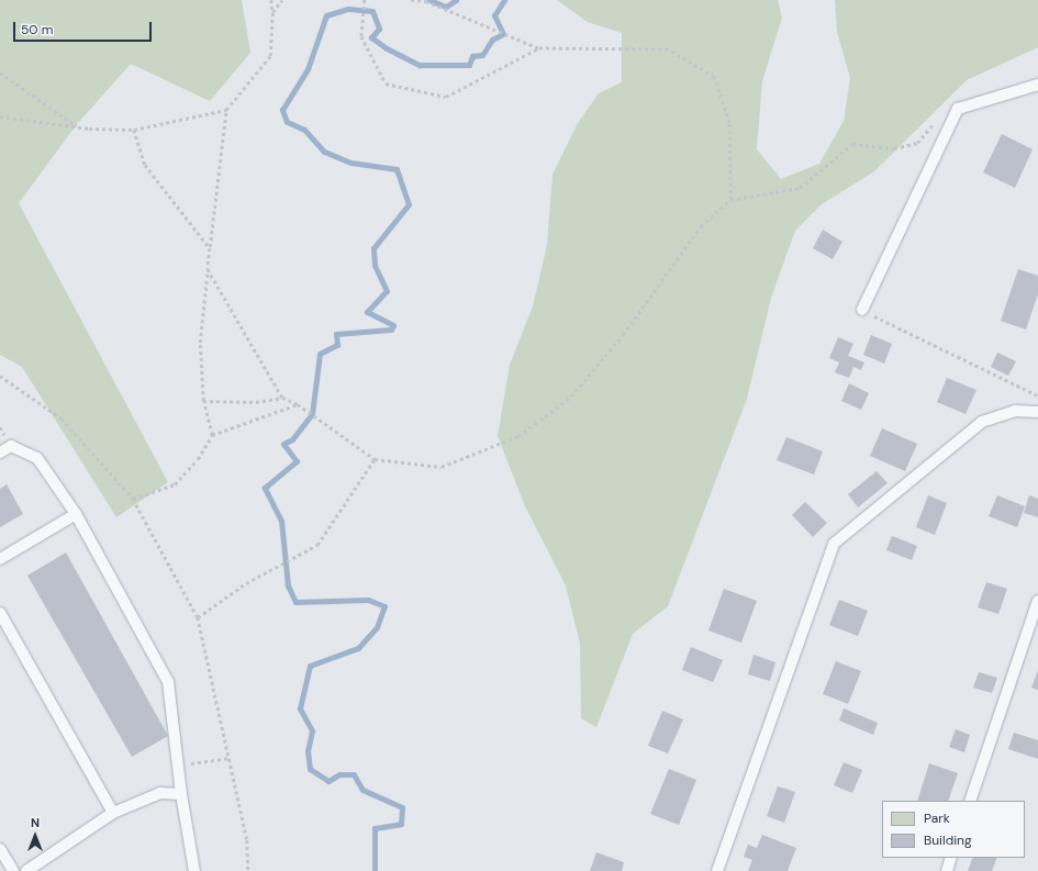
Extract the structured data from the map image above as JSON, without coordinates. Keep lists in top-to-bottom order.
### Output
{
  "legend": ["Park", "Building"],
  "scale_bar": "50 m",
  "north": "top"
}
